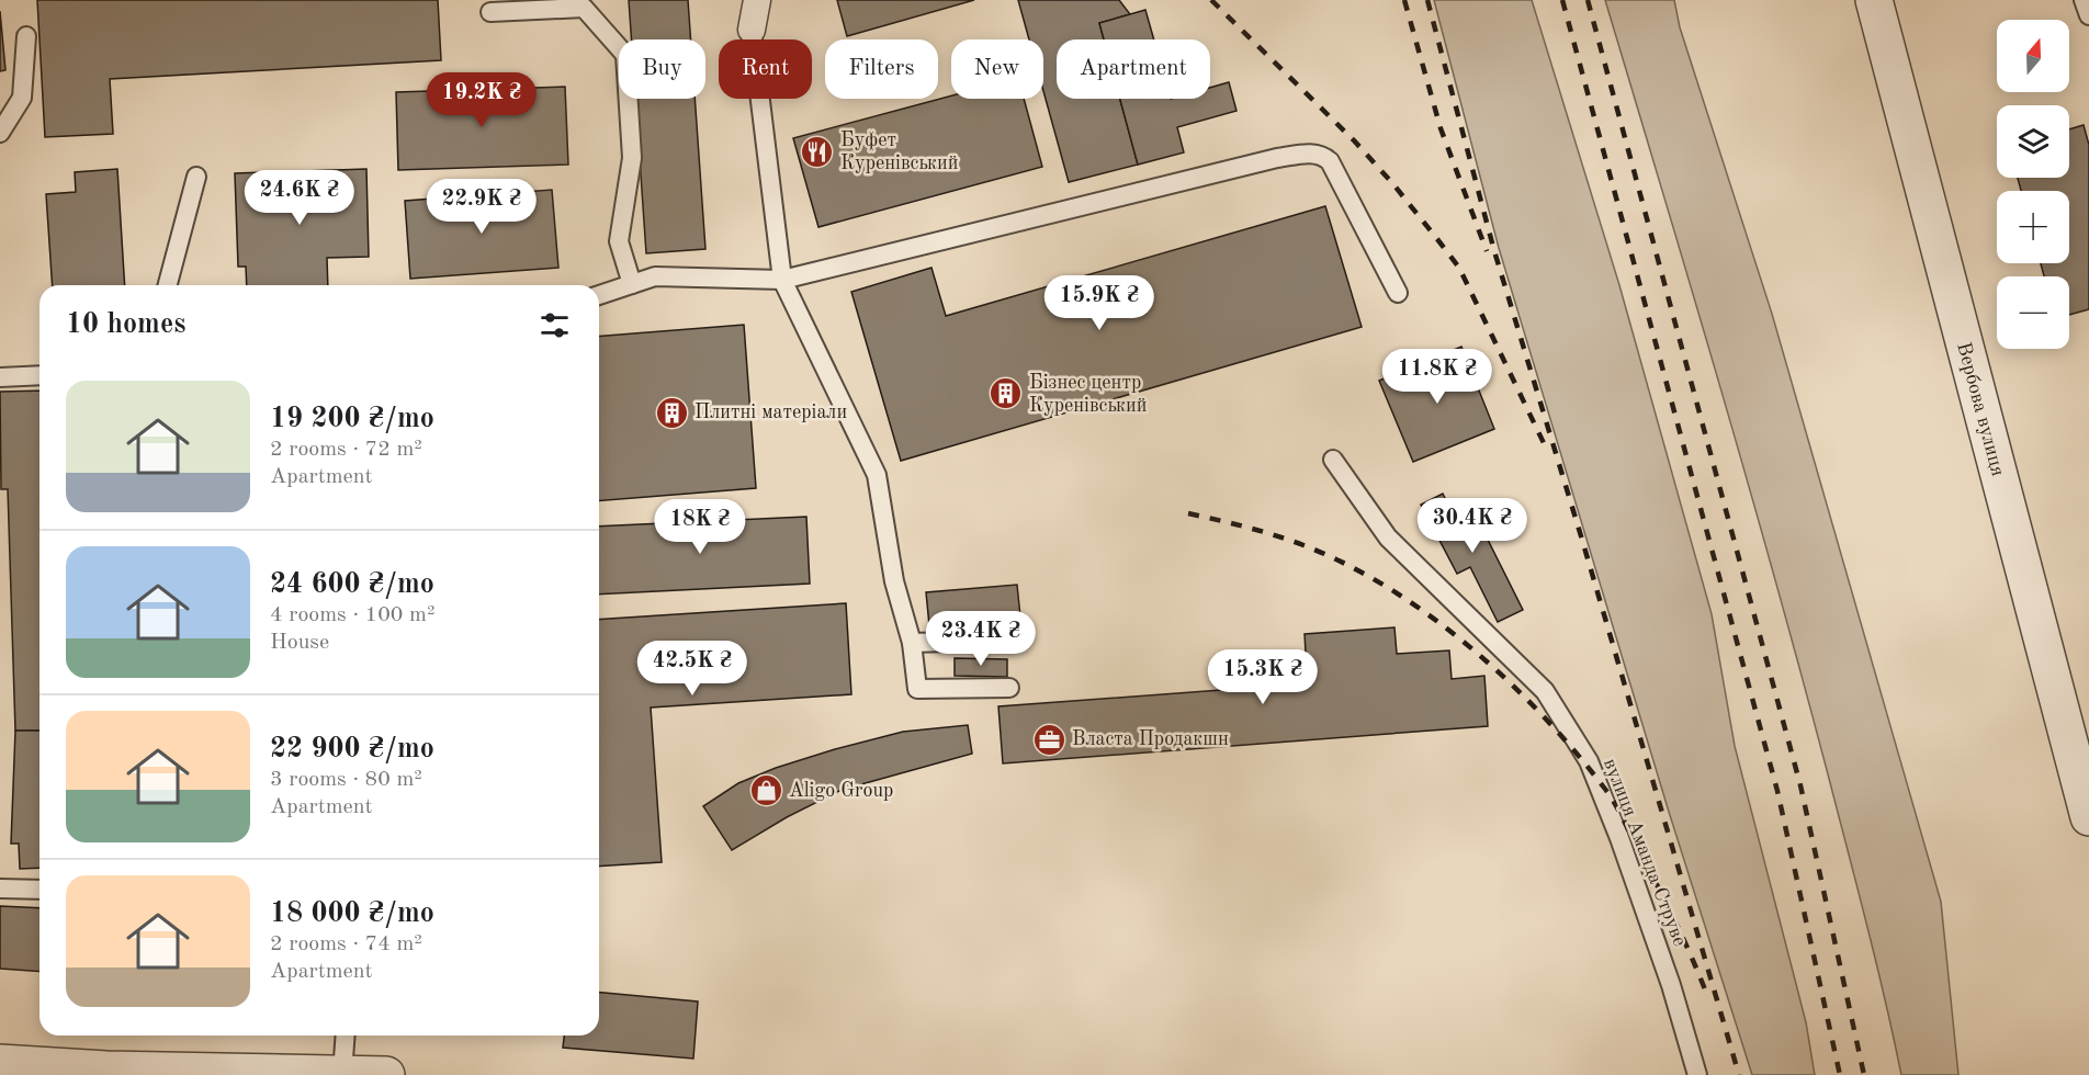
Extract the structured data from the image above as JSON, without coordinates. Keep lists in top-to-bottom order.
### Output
{
  "streets": {
    "street": ["Вербова вулиця"],
    "lane": ["вулиця Аманда Струве"]
  },
  "places": {
    "restaurant": ["Буфет Куренівський"],
    "building": ["Бізнес центр Куренівський", "Плитні матеріали"],
    "office": ["Власта Продакшн"],
    "shop": ["Aligo Group"]
  },
  "north": "top",
  "page": {
    "map_buttons": ["+", "−"],
    "chip": [
      "Buy",
      "Rent",
      "Filters",
      "New",
      "Apartment"
    ],
    "price": [
      "19.2K ₴",
      "24.6K ₴",
      "22.9K ₴",
      "15.9K ₴",
      "11.8K ₴",
      "30.4K ₴",
      "18K ₴",
      "23.4K ₴",
      "42.5K ₴",
      "15.3K ₴"
    ],
    "heading": "10 homes",
    "list": [
      {
        "name": "19 200 ₴/mo",
        "note": "2 rooms · 72 m² · Apartment"
      },
      {
        "name": "24 600 ₴/mo",
        "note": "4 rooms · 100 m² · House"
      },
      {
        "name": "22 900 ₴/mo",
        "note": "3 rooms · 80 m² · Apartment"
      },
      {
        "name": "18 000 ₴/mo",
        "note": "2 rooms · 74 m² · Apartment"
      }
    ]
  }
}
